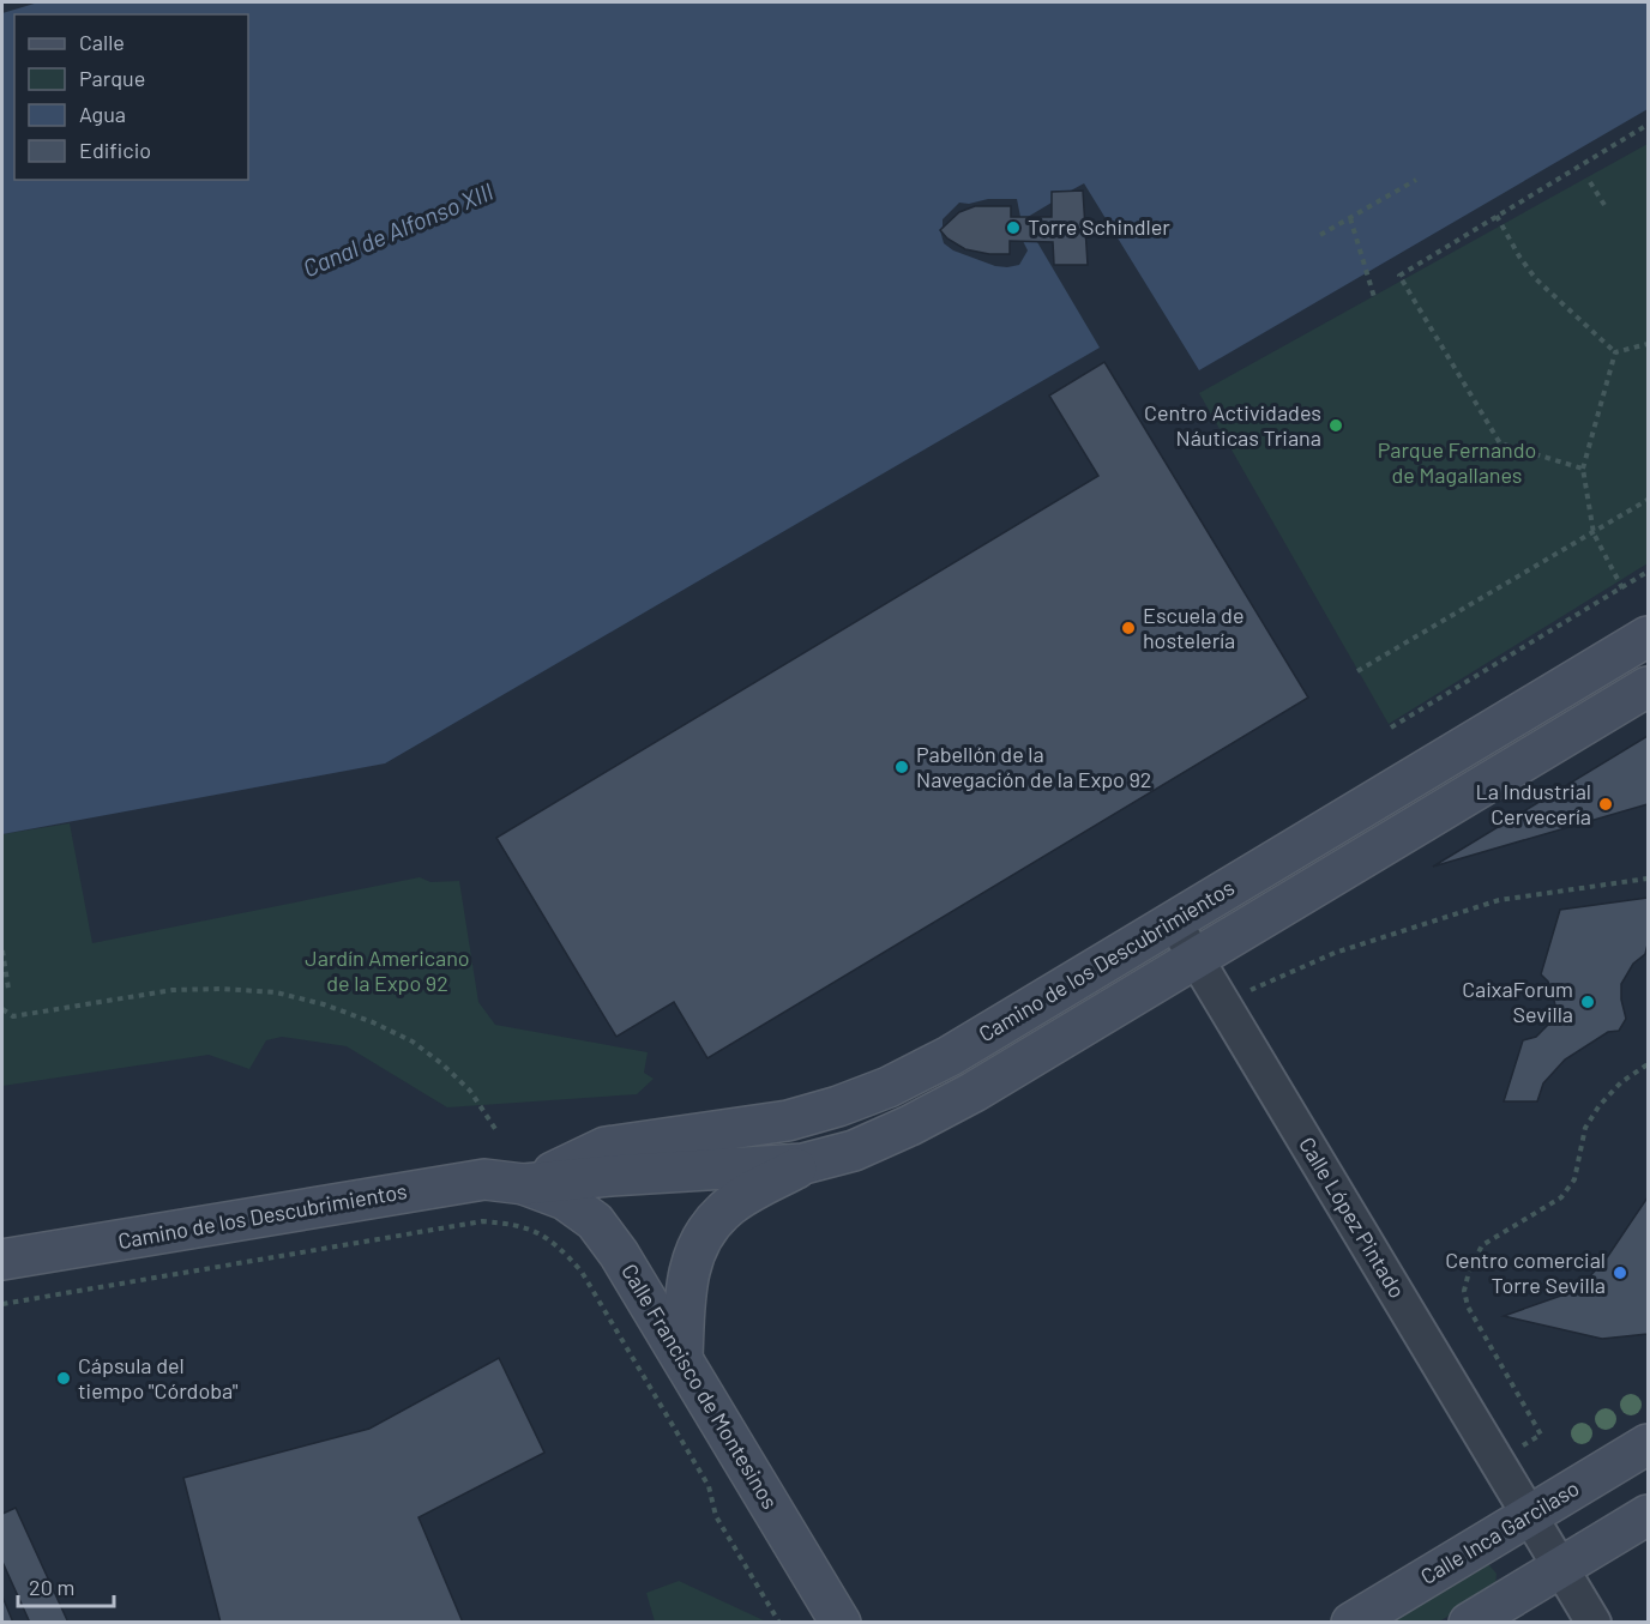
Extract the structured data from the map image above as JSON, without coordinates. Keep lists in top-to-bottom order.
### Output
{
  "streets": {
    "street": [
      "Camino de los Descubrimientos",
      "Calle López Pintado",
      "Calle Francisco de Montesinos",
      "Calle Inca Garcilaso"
    ]
  },
  "crossings": [
    ["Camino de los Descubrimientos", "Calle López Pintado"],
    ["Camino de los Descubrimientos", "Calle Francisco de Montesinos"],
    ["Calle López Pintado", "Calle Inca Garcilaso"]
  ],
  "water": ["Canal de Alfonso XIII"],
  "parks": ["Parque Fernando de Magallanes", "Jardín Americano de la Expo 92"],
  "places": [
    "Torre Schindler",
    "Centro Actividades Náuticas Triana",
    "Escuela de hostelería",
    "Pabellón de la Navegación de la Expo 92",
    "La Industrial Cervecería",
    "CaixaForum Sevilla",
    "Centro comercial Torre Sevilla",
    "Cápsula del tiempo \"Córdoba\""
  ],
  "legend": [
    "Calle",
    "Parque",
    "Agua",
    "Edificio"
  ],
  "scale_bar": "20 m"
}
